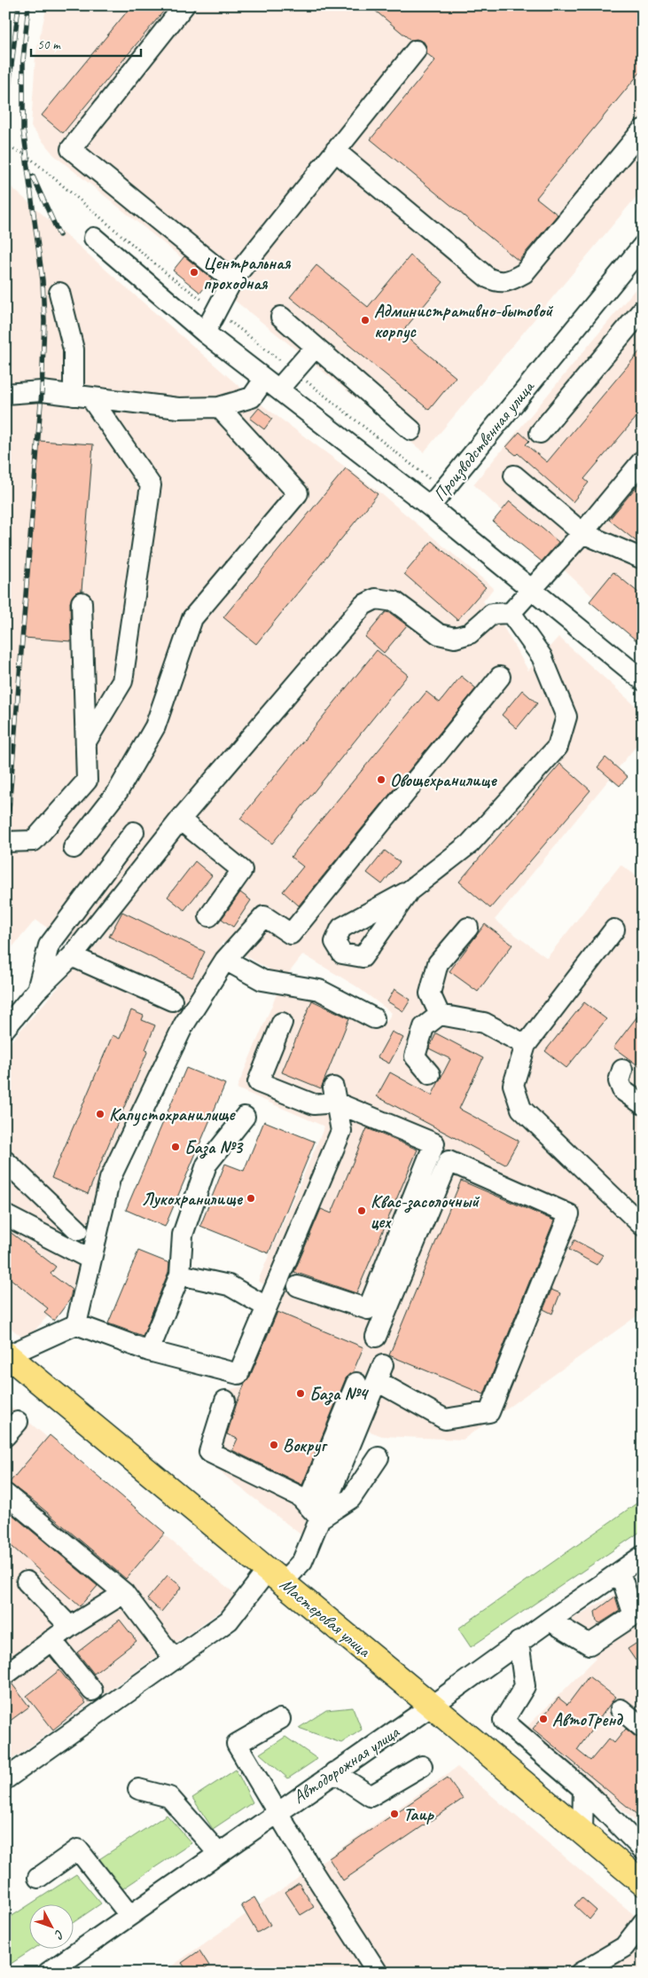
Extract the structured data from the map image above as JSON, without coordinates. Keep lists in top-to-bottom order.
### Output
{
  "streets": {
    "main road": ["Мастеровая улица"],
    "street": ["Производственная улица", "Автодорожная улица"]
  },
  "crossings": [
    ["Мастеровая улица", "Автодорожная улица"]
  ],
  "places": [
    "Центральная проходная",
    "Административно-бытовой корпус",
    "Овощехранилище",
    "Капустохранилище",
    "База №3",
    "Лукохранилище",
    "Квас-засолочный цех",
    "База №4",
    "Вокруг",
    "АвтоТренд",
    "Таир"
  ],
  "scale_bar": "50 m",
  "north": "bottom right"
}
